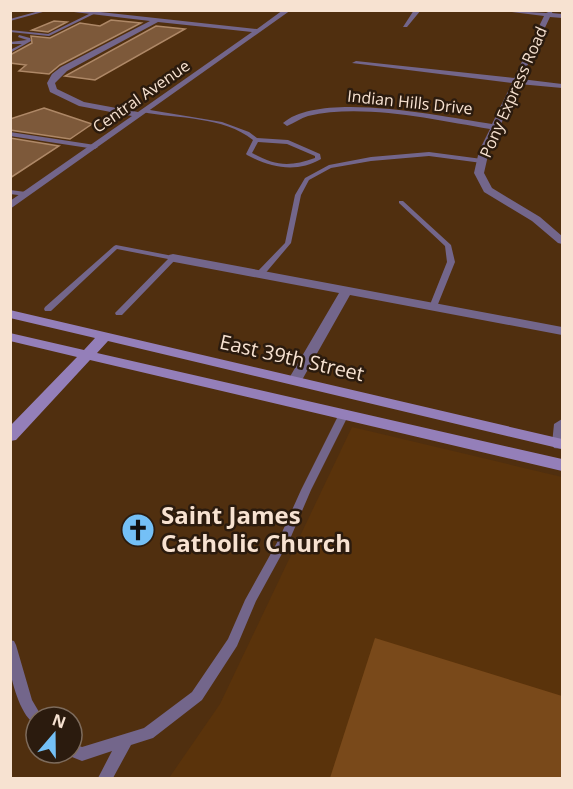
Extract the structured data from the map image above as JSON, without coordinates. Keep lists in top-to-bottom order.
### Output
{
  "streets": {
    "main road": ["East 39th Street"],
    "street": ["Pony Express Road", "Central Avenue", "Indian Hills Drive"]
  },
  "crossings": [
    ["Pony Express Road", "Indian Hills Drive"]
  ],
  "places": {
    "church": ["Saint James Catholic Church"]
  },
  "north": "top"
}
